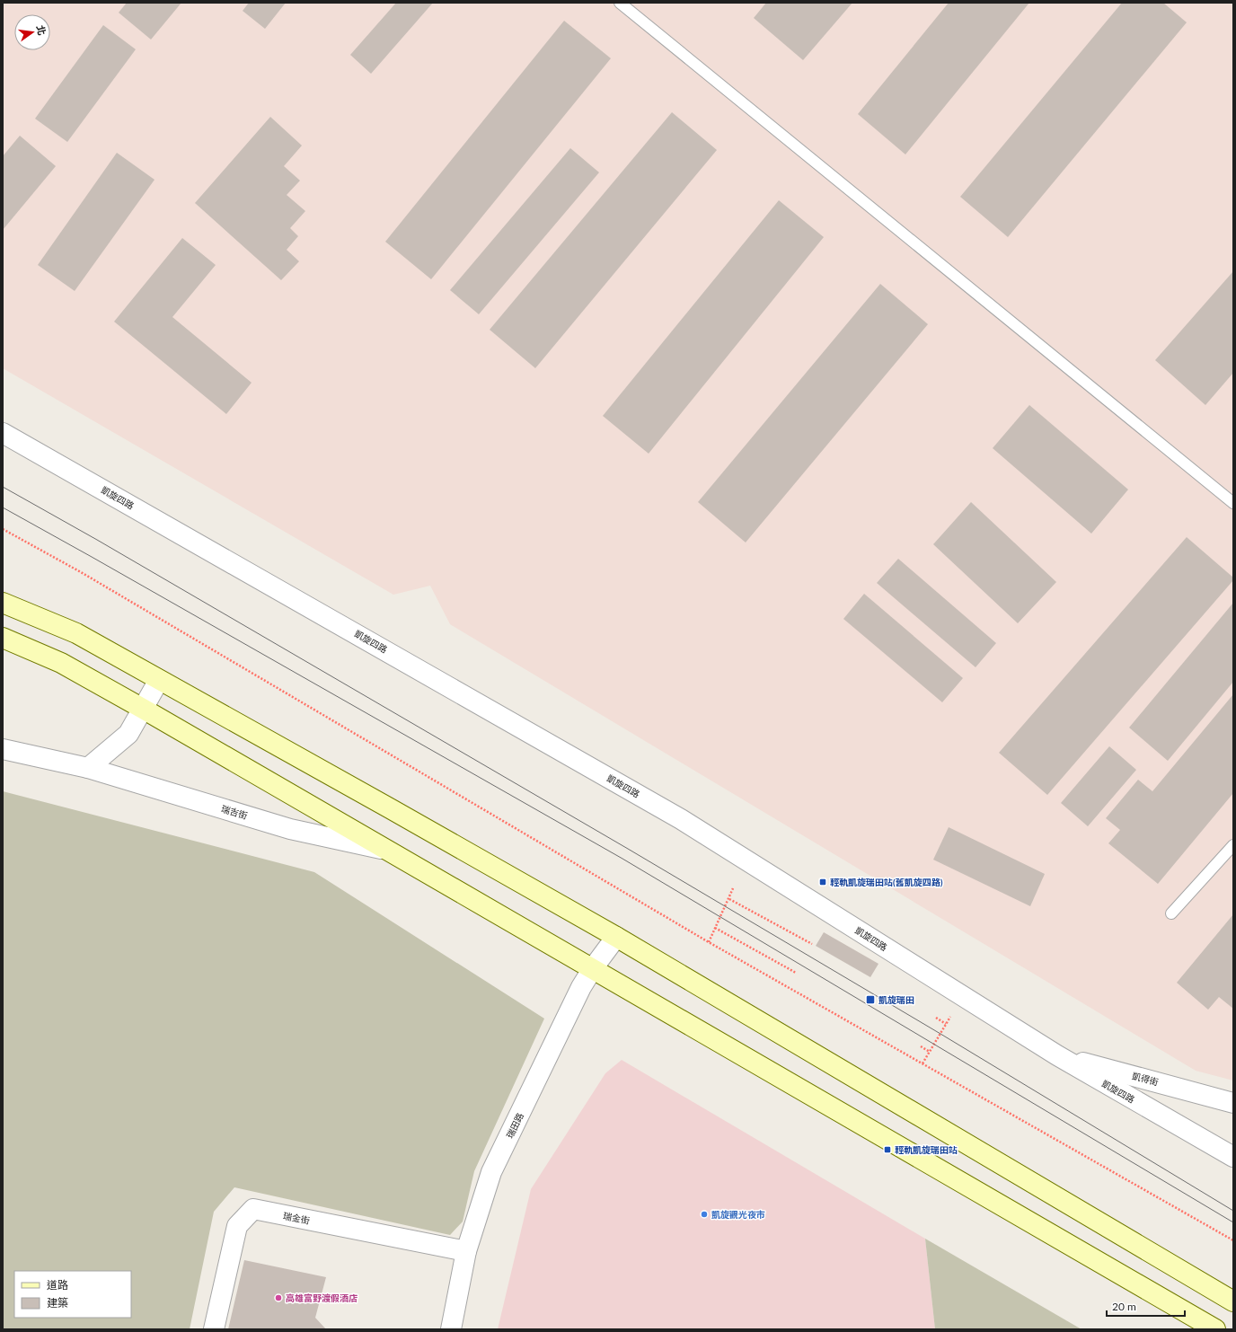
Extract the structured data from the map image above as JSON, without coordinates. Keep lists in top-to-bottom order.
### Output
{
  "streets": {
    "street": [
      "凱旋四路",
      "瑞吉街",
      "凱得街",
      "瑞田路",
      "瑞金街"
    ]
  },
  "crossings": [
    ["凱旋四路", "凱得街"],
    ["瑞田路", "瑞金街"]
  ],
  "places": {
    "transit": ["輕軌凱旋瑞田站(舊凱旋四路)", "凱旋瑞田", "輕軌凱旋瑞田站"],
    "other": ["凱旋觀光夜市", "高雄富野渡假酒店"]
  },
  "legend": ["道路", "建築"],
  "scale_bar": "20 m",
  "north": "right"
}
